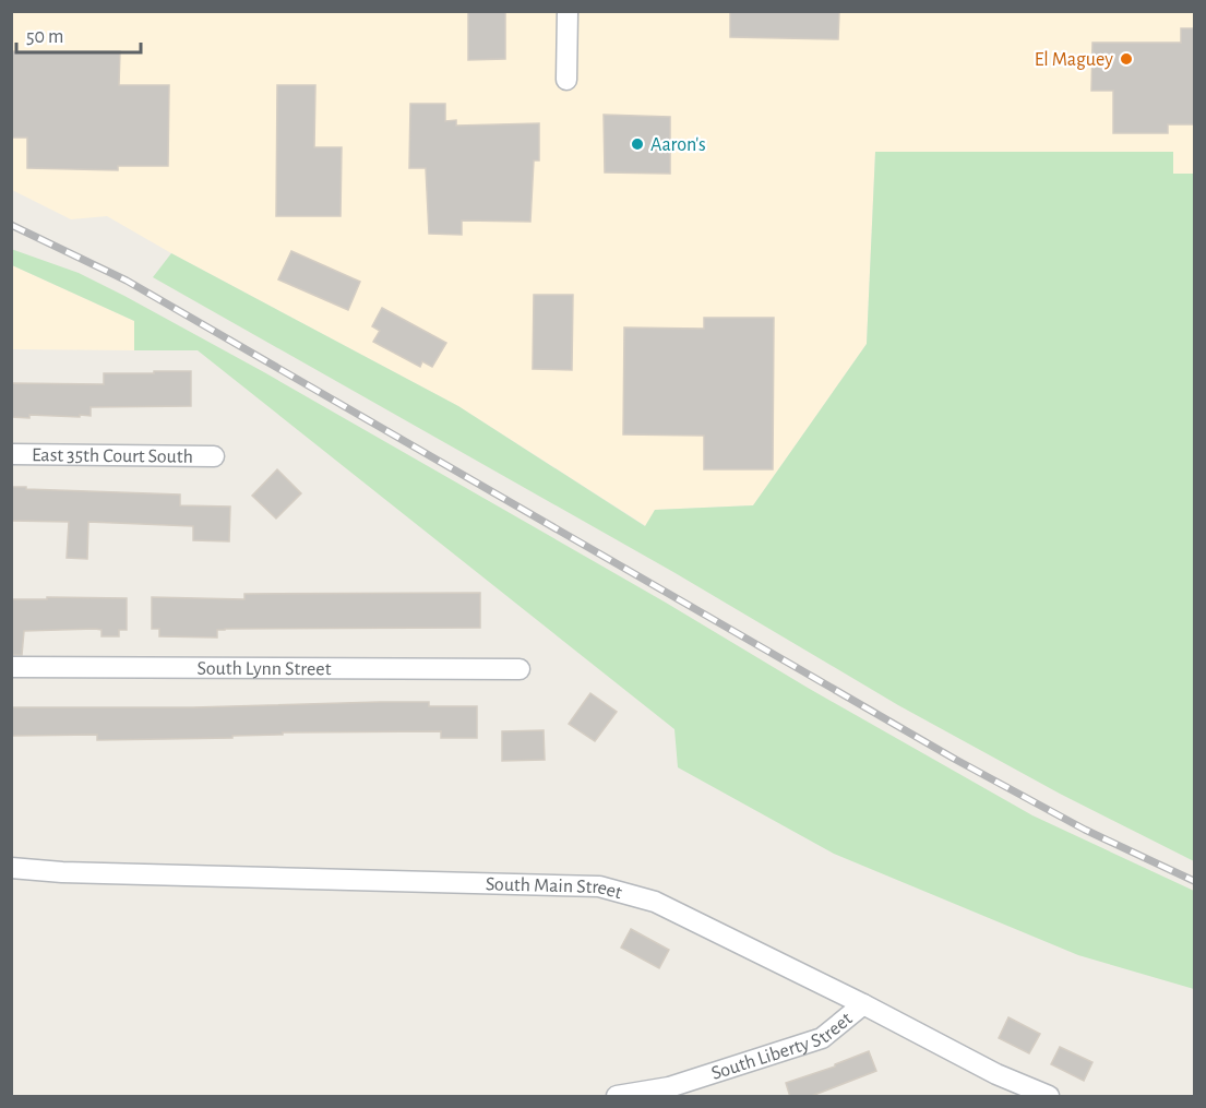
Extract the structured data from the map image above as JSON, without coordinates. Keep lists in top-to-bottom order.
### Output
{
  "streets": {
    "street": [
      "East 35th Court South",
      "South Lynn Street",
      "South Main Street",
      "South Liberty Street"
    ]
  },
  "crossings": [
    ["South Main Street", "South Liberty Street"]
  ],
  "places": ["El Maguey", "Aaron's"],
  "scale_bar": "50 m"
}
